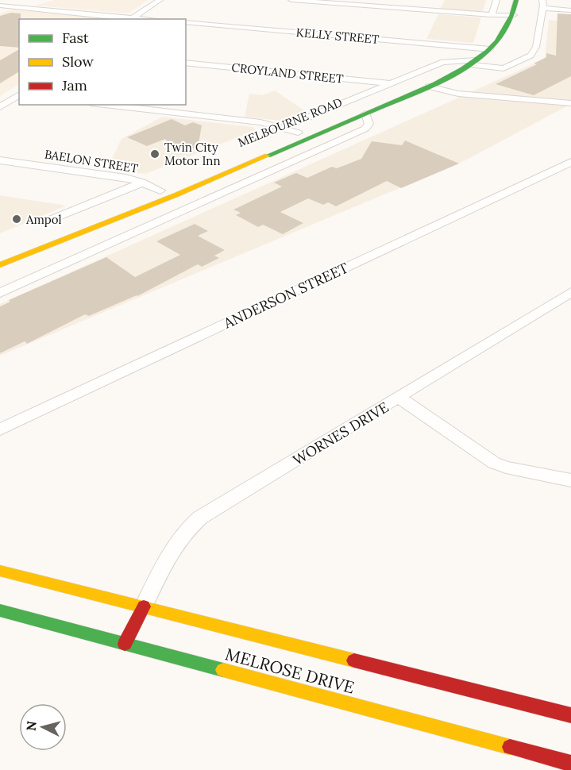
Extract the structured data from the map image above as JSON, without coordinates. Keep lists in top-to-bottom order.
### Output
{
  "streets": {
    "main road": ["MELBOURNE ROAD", "BAELON STREET", "MELROSE DRIVE"],
    "street": [
      "KELLY STREET",
      "CROYLAND STREET",
      "ANDERSON STREET",
      "WORNES DRIVE"
    ]
  },
  "crossings": [
    ["KELLY STREET", "MELBOURNE ROAD"],
    ["CROYLAND STREET", "MELBOURNE ROAD"],
    ["MELBOURNE ROAD", "BAELON STREET"],
    ["WORNES DRIVE", "MELROSE DRIVE"]
  ],
  "places": ["Twin City Motor Inn", "Ampol"],
  "legend": ["Fast", "Slow", "Jam"],
  "north": "left"
}
